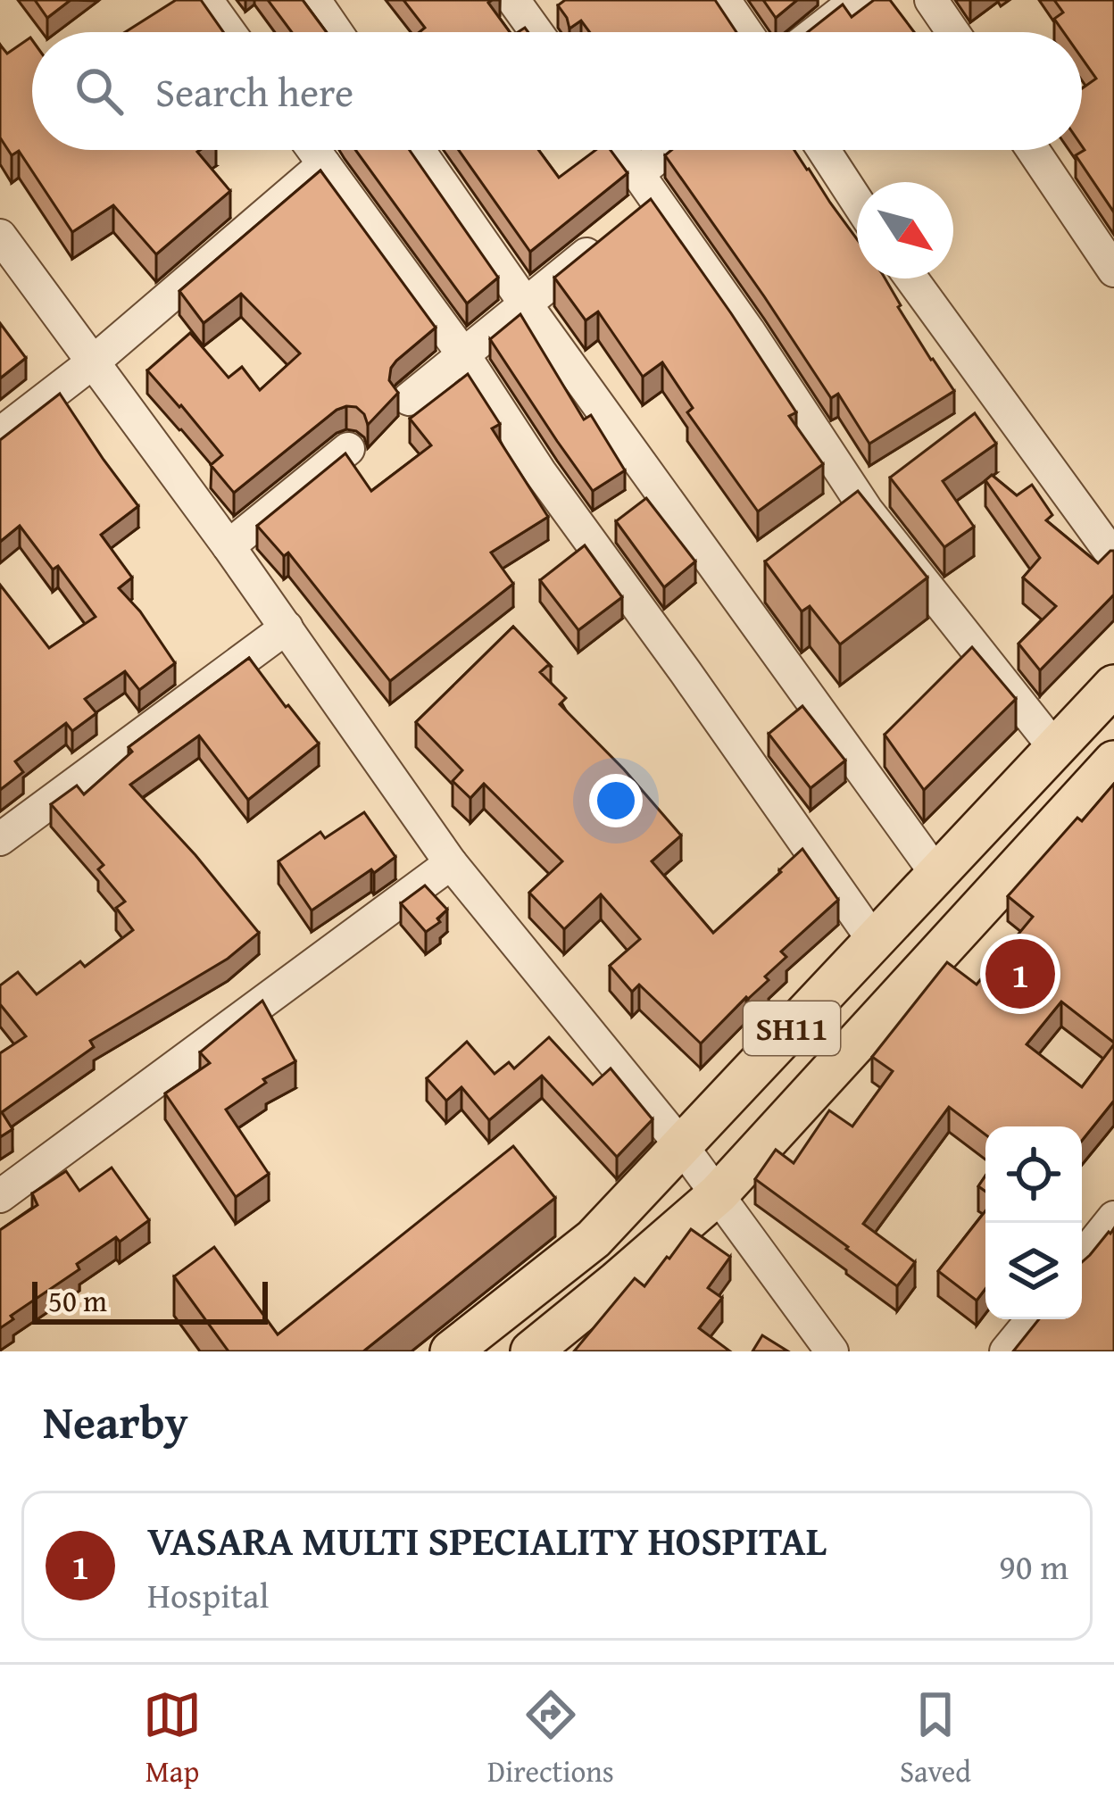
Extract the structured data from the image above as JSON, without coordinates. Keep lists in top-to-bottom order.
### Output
{
  "streets": {
    "main road": ["SH11"]
  },
  "scale_bar": "50 m",
  "north": "bottom right",
  "page": {
    "search": "Search here",
    "pins": "1",
    "scale": "50 m",
    "heading": "Nearby",
    "list": [
      {
        "mark": "1",
        "name": "VASARA MULTI SPECIALITY HOSPITAL",
        "note": "Hospital",
        "value": "90 m"
      }
    ],
    "nav": ["Map", "Directions", "Saved"]
  }
}
